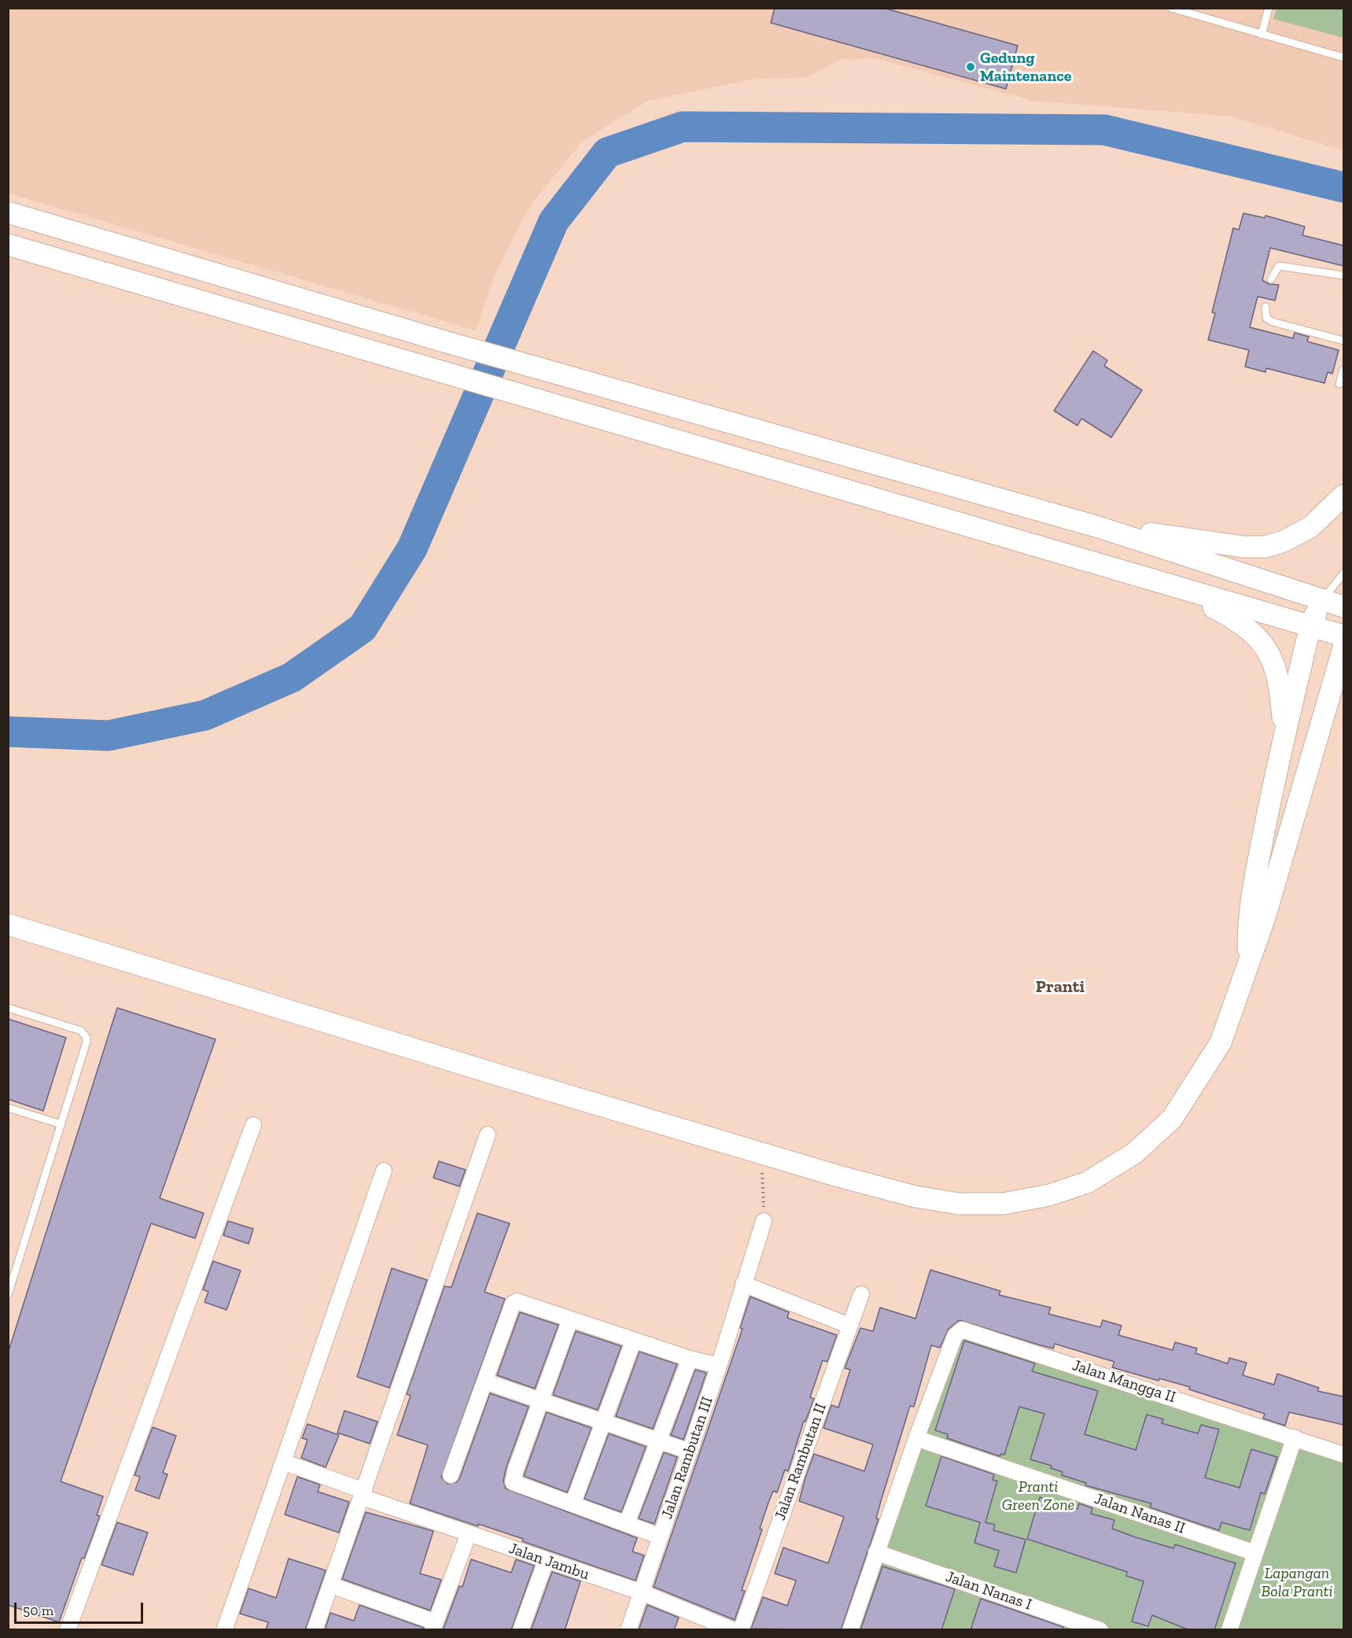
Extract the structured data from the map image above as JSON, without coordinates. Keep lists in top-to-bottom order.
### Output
{
  "streets": {
    "street": [
      "Jalan Mangga II",
      "Jalan Rambutan III",
      "Jalan Rambutan II",
      "Jalan Nanas II",
      "Jalan Jambu",
      "Jalan Nanas I"
    ]
  },
  "crossings": [
    ["Jalan Mangga II", "Jalan Nanas II"],
    ["Jalan Rambutan III", "Jalan Jambu"]
  ],
  "districts": ["Pranti"],
  "parks": ["Pranti Green Zone", "Lapangan Bola Pranti"],
  "places": ["Gedung Maintenance"],
  "scale_bar": "50 m"
}
